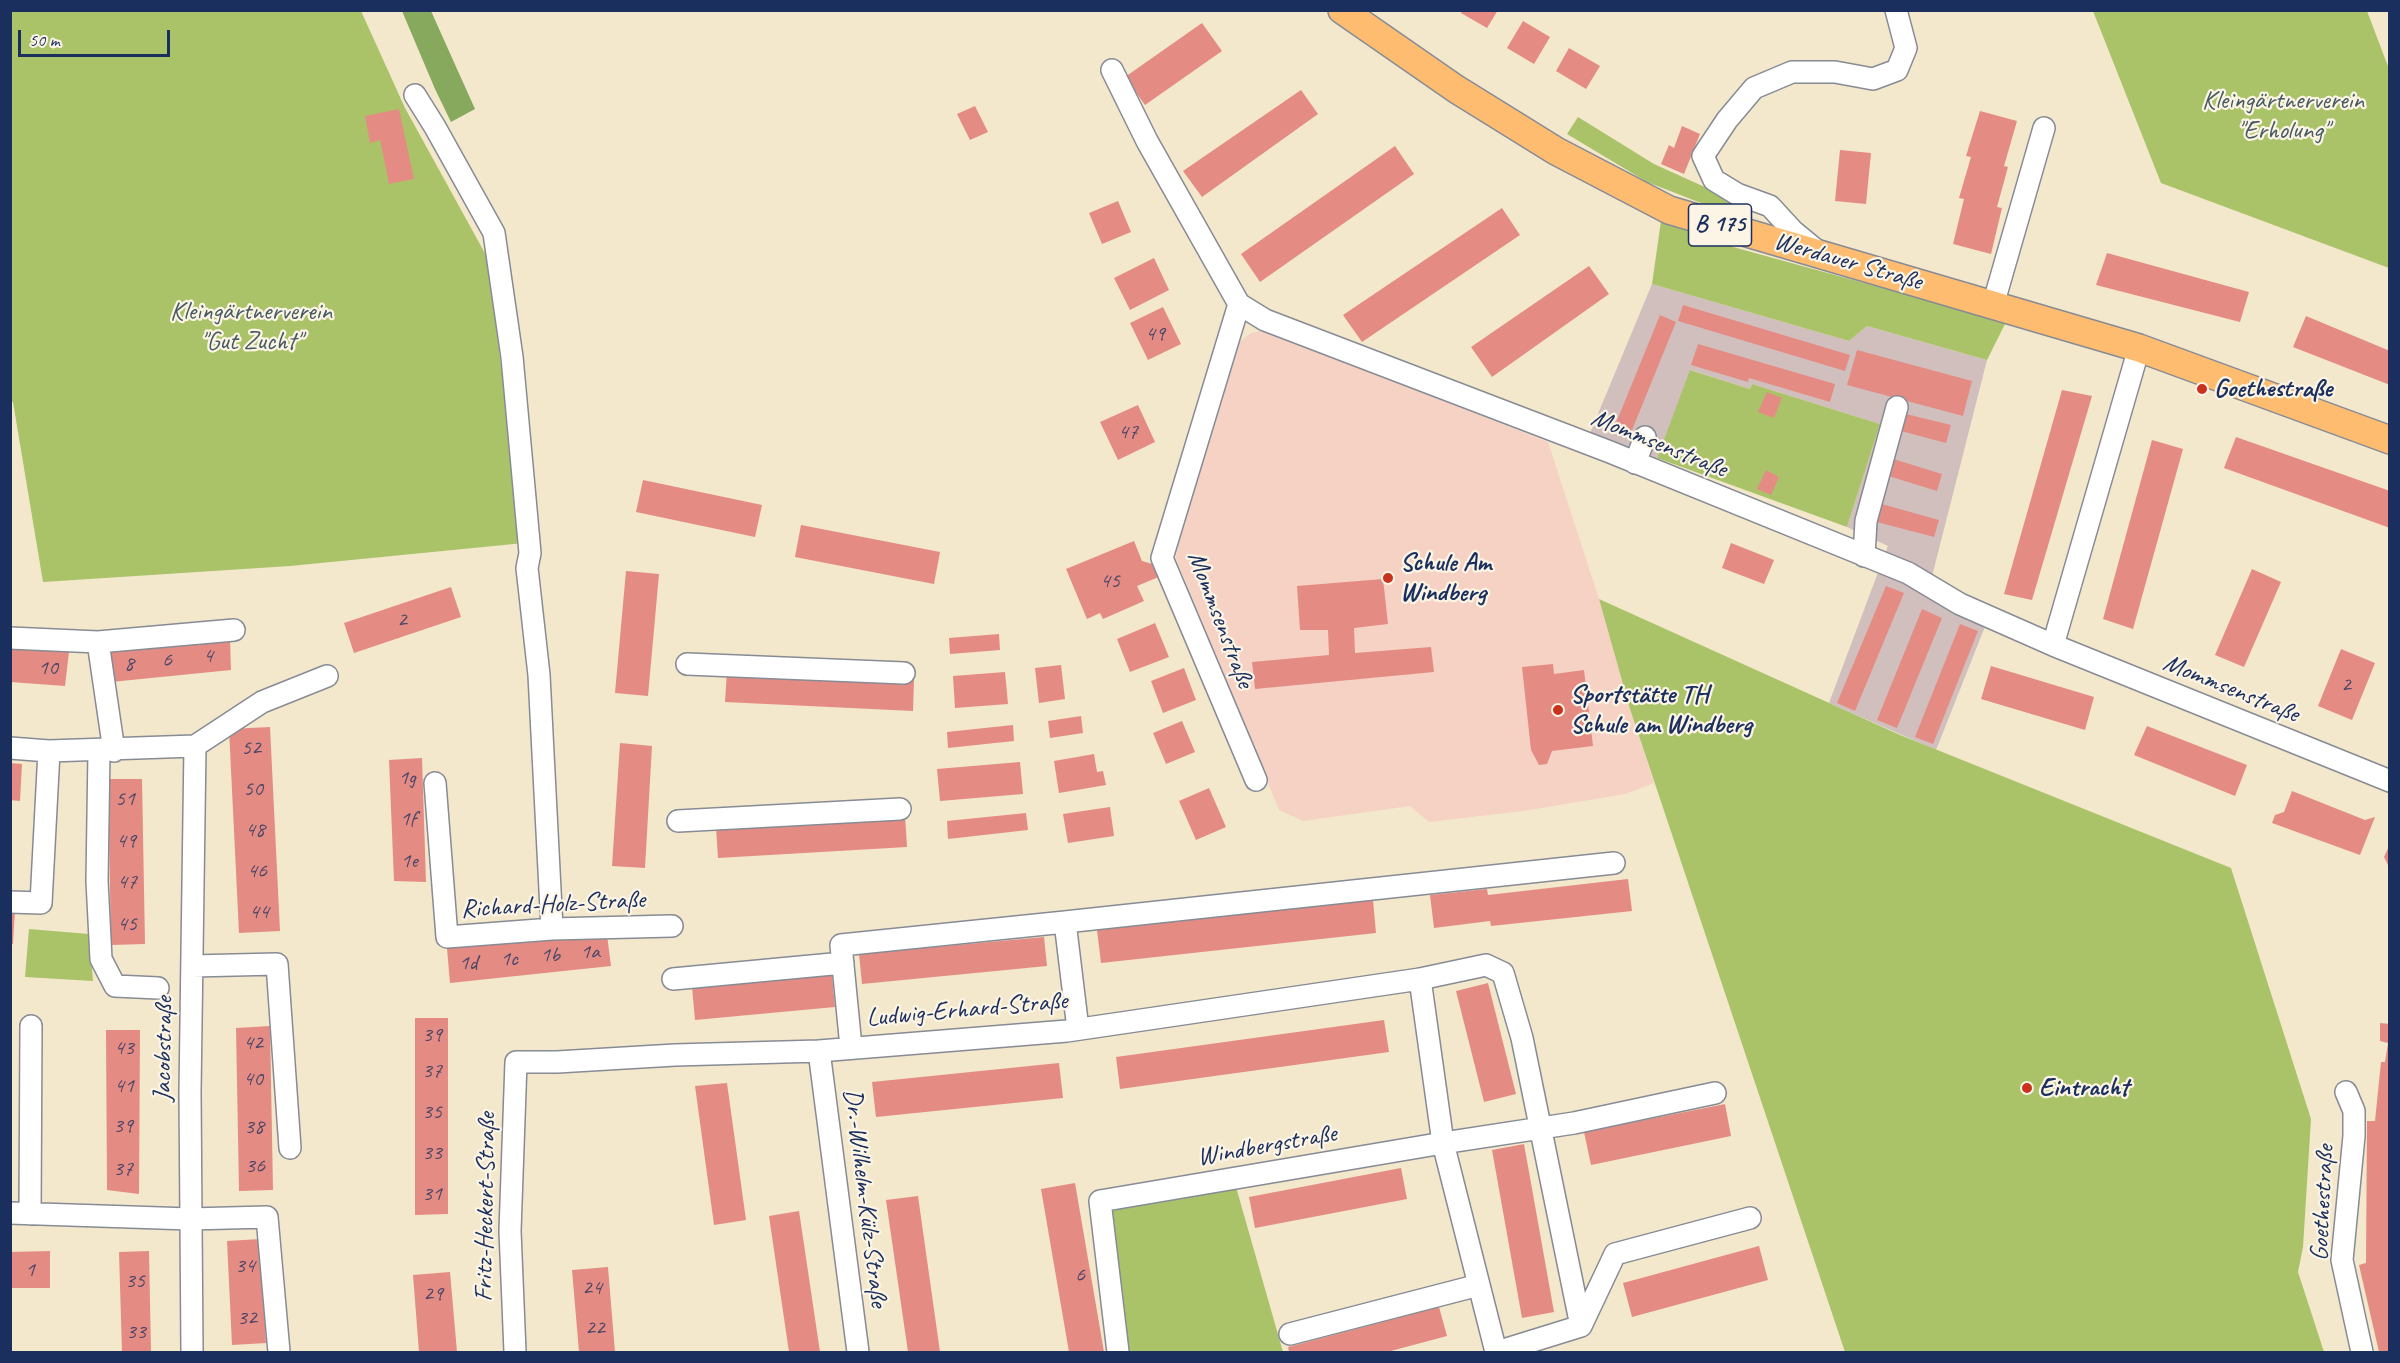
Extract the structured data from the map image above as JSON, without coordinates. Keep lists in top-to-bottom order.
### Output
{
  "streets": {
    "main road": ["B 175", "Werdauer Straße"],
    "street": [
      "Mommsenstraße",
      "Richard-Holz-Straße",
      "Ludwig-Erhard-Straße",
      "Jacobstraße",
      "Windbergstraße",
      "Dr.-Wilhelm-Külz-Straße",
      "Goethestraße",
      "Fritz-Heckert-Straße"
    ]
  },
  "crossings": [
    ["Ludwig-Erhard-Straße", "Dr.-Wilhelm-Külz-Straße"],
    ["Ludwig-Erhard-Straße", "Fritz-Heckert-Straße"]
  ],
  "parks": ["Kleingärtnerverein \"Erholung\"", "Kleingärtnerverein \"Gut Zucht\""],
  "places": [
    "Goethestraße",
    "Schule Am Windberg",
    "Sportstätte TH Schule am Windberg",
    "Eintracht"
  ],
  "house_numbers": [
    "49",
    "47",
    "45",
    "2",
    "4",
    "6",
    "8",
    "10",
    "2",
    "52",
    "1g",
    "50",
    "51",
    "1f",
    "48",
    "49",
    "1e",
    "46",
    "47",
    "44",
    "45",
    "1a",
    "1b",
    "1c",
    "1d",
    "39",
    "42",
    "43",
    "37",
    "40",
    "41",
    "35",
    "39",
    "38",
    "33",
    "36",
    "37",
    "31",
    "34",
    "1",
    "6",
    "35",
    "24",
    "29",
    "32",
    "22",
    "33"
  ],
  "scale_bar": "50 m"
}
